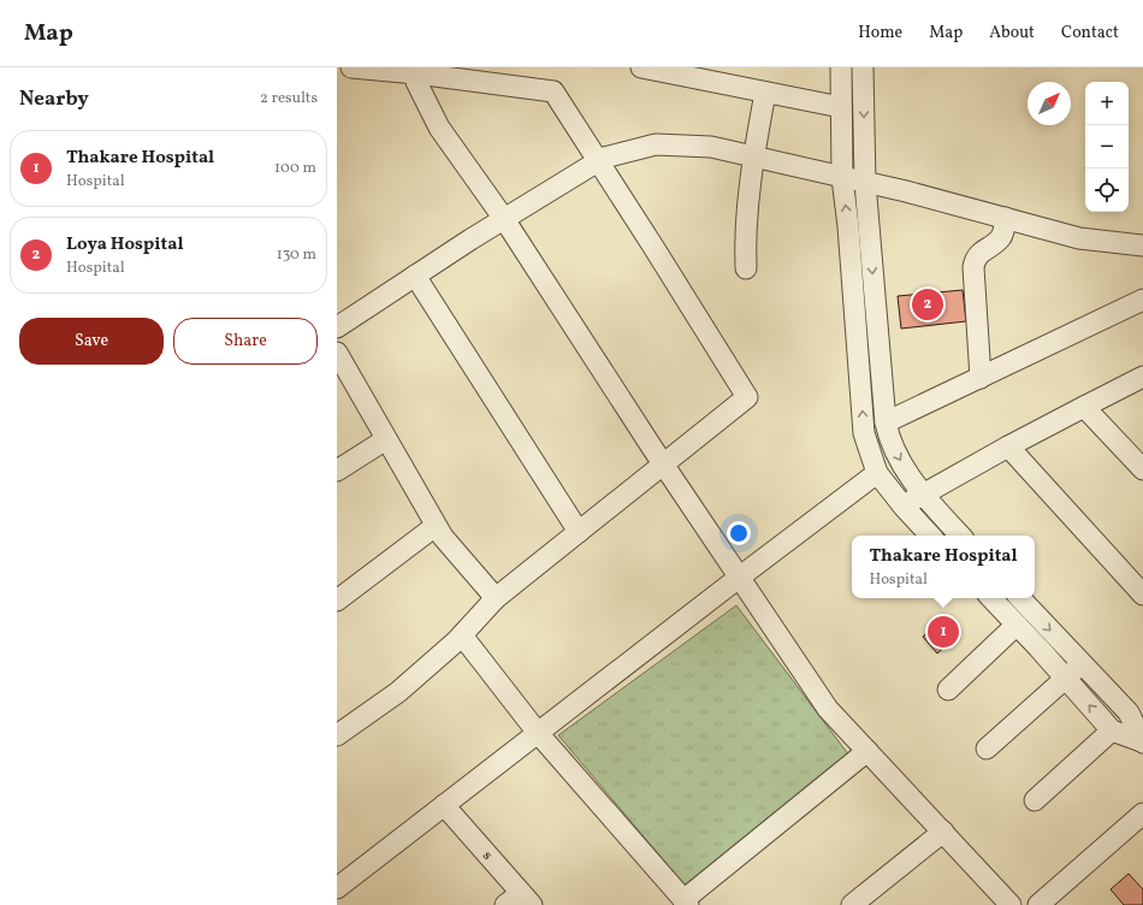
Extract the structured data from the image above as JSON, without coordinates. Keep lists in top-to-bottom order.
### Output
{
  "streets": {
    "street": ["s"]
  },
  "north": "top right",
  "page": {
    "header": "Map",
    "nav": [
      "Home",
      "Map",
      "About",
      "Contact"
    ],
    "heading": ["Nearby", "2 results"],
    "map_buttons": ["+", "−"],
    "list": [
      {
        "mark": "1",
        "name": "Thakare Hospital",
        "note": "Hospital",
        "value": "100 m"
      },
      {
        "mark": "2",
        "name": "Loya Hospital",
        "note": "Hospital",
        "value": "130 m"
      }
    ],
    "pins": ["2", "1"],
    "buttons": ["Save", "Share"],
    "popup": ["Thakare Hospital", "Hospital"]
  }
}
